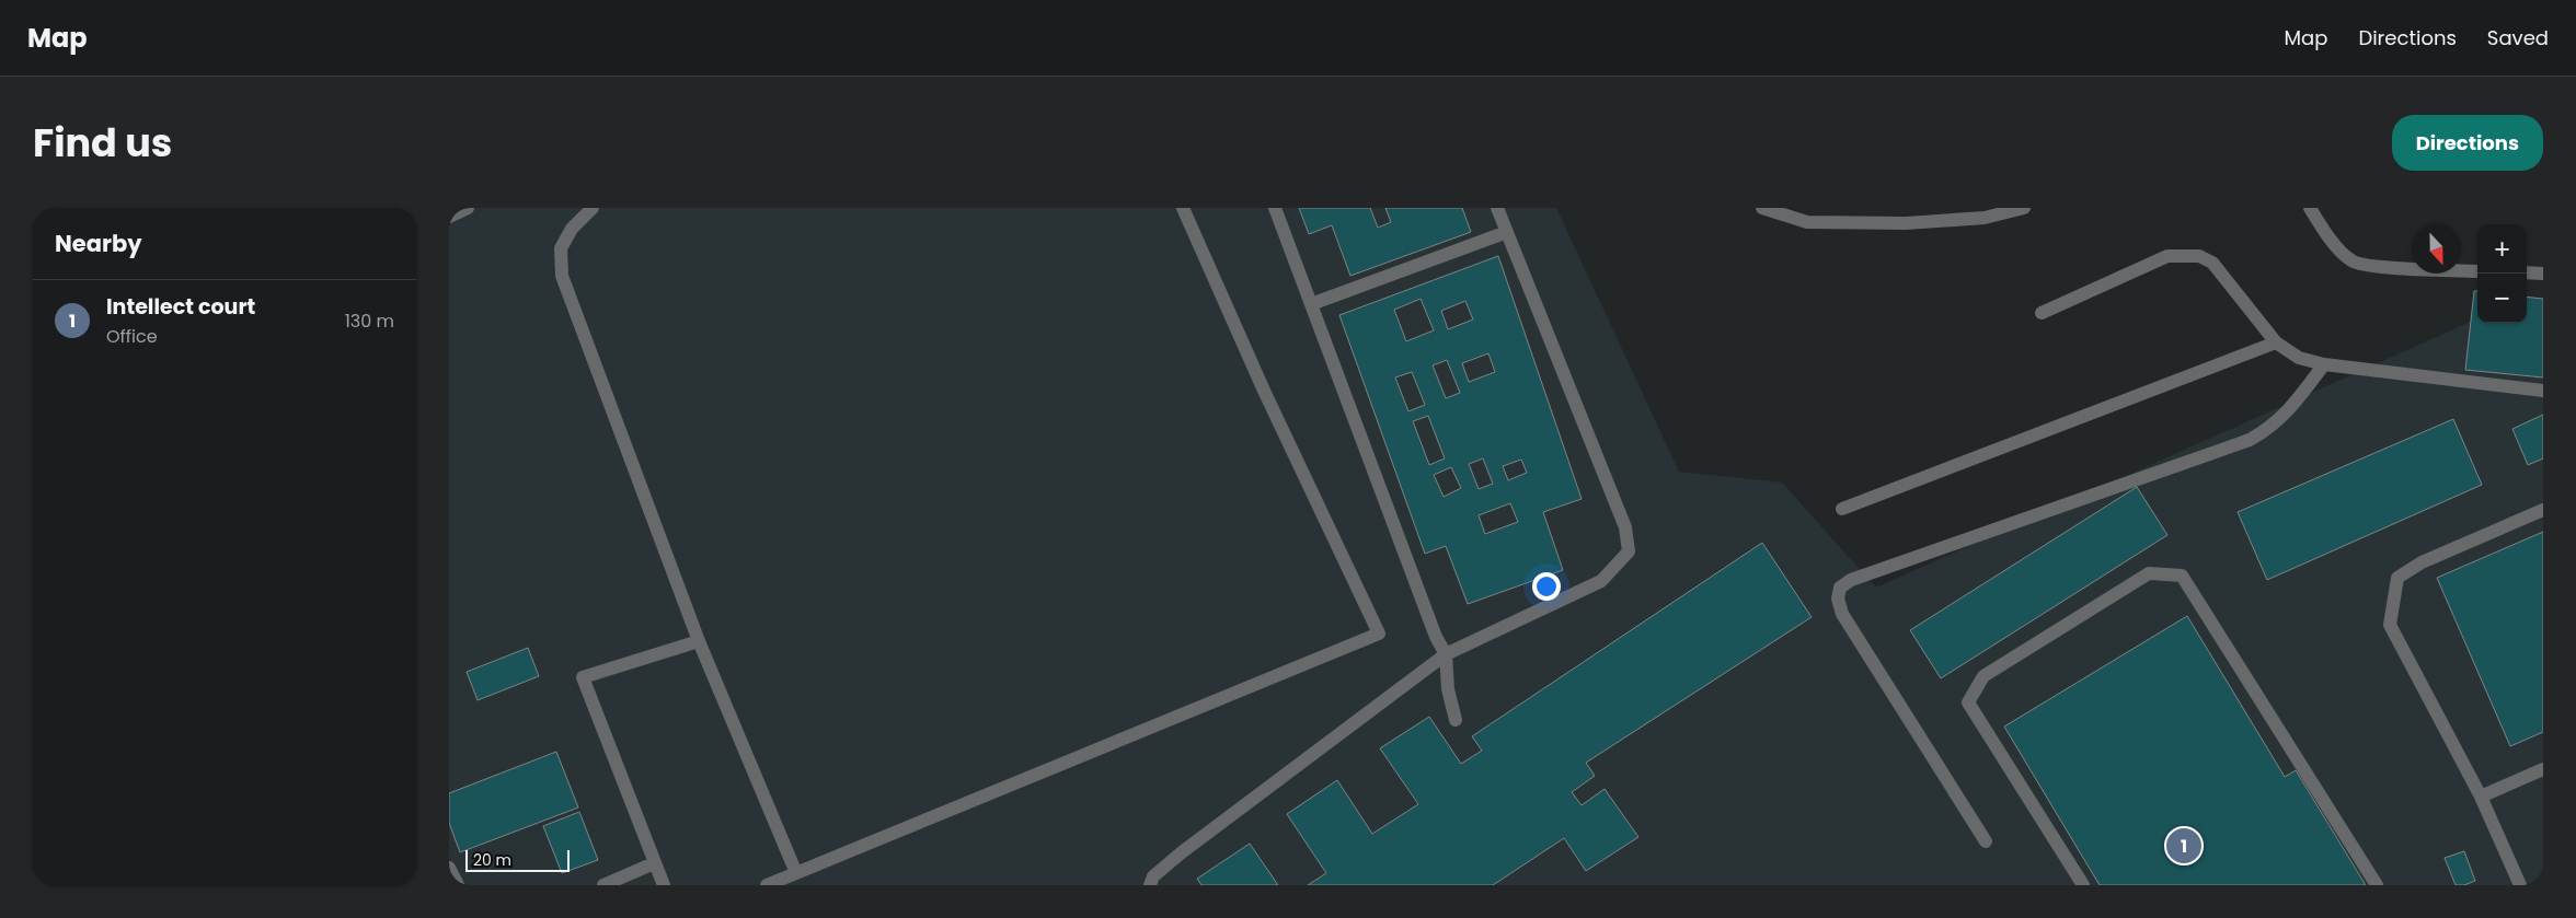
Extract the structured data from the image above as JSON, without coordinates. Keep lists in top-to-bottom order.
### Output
{
  "scale_bar": "20 m",
  "north": "bottom",
  "page": {
    "header": "Map",
    "nav": ["Map", "Directions", "Saved"],
    "title": "Find us",
    "buttons": "Directions",
    "heading": "Nearby",
    "map_buttons": ["+", "−"],
    "list": [
      {
        "mark": "1",
        "name": "Intellect court",
        "note": "Office",
        "value": "130 m"
      }
    ],
    "pins": "1",
    "scale": "20 m"
  }
}
